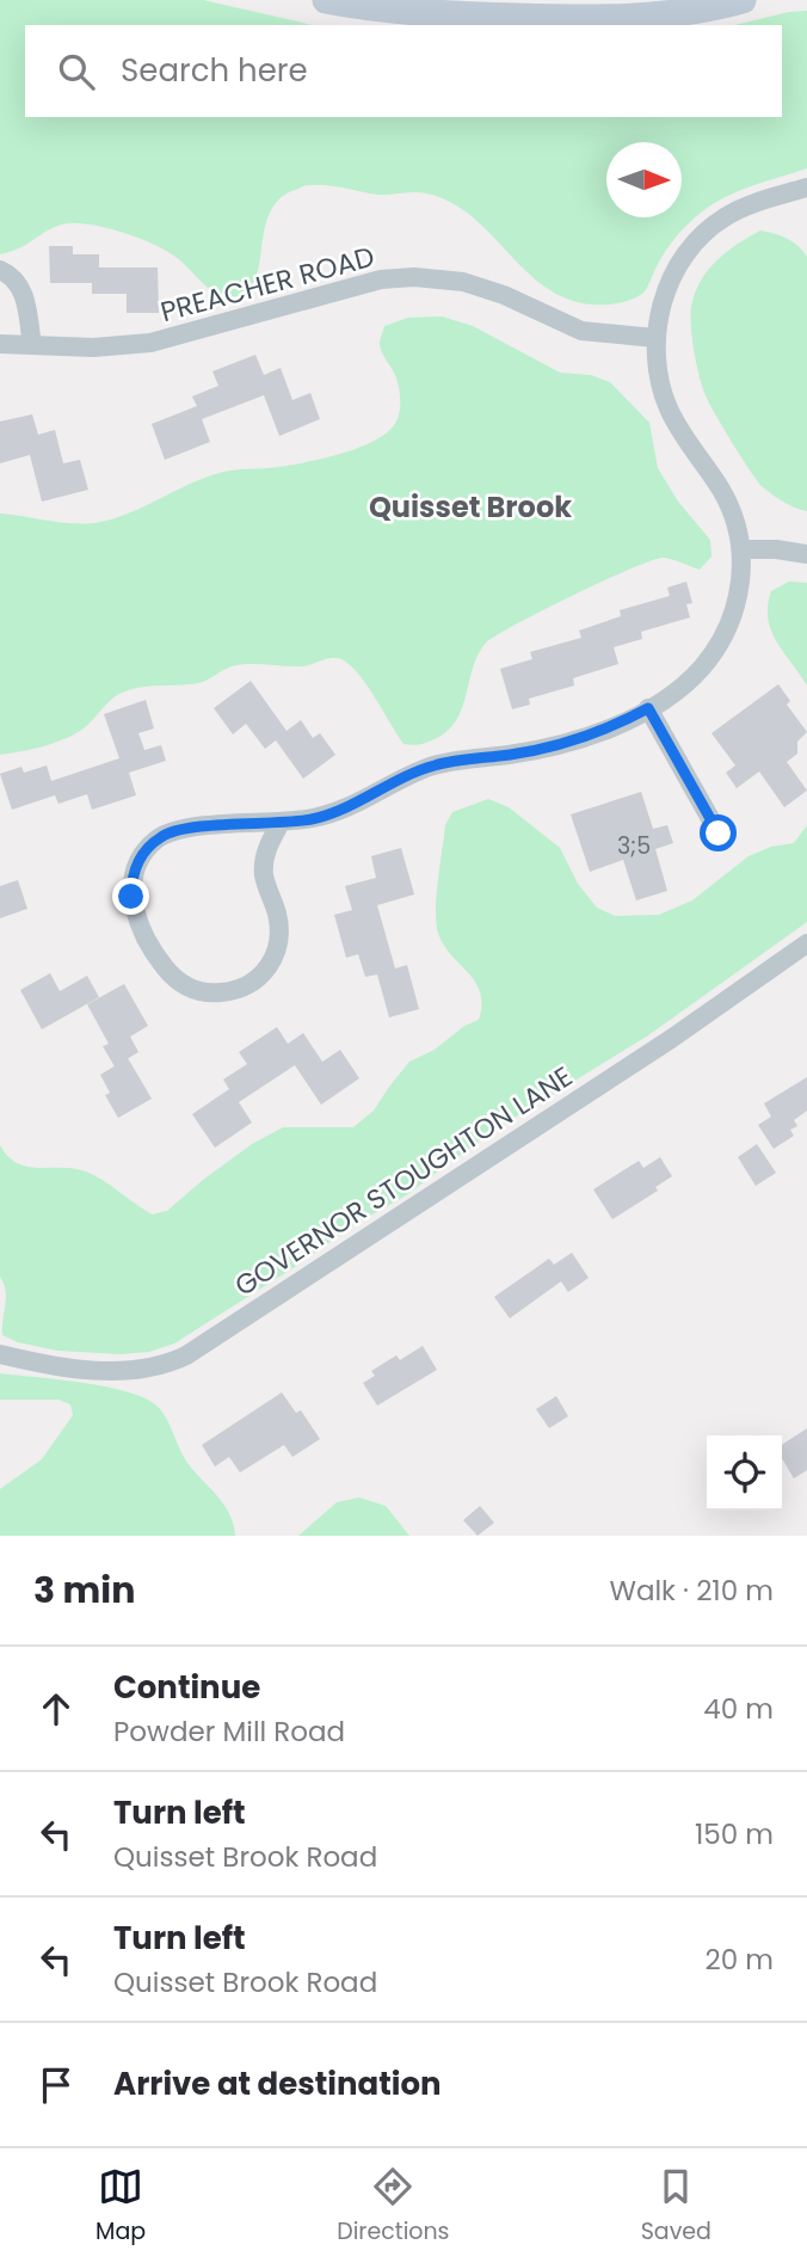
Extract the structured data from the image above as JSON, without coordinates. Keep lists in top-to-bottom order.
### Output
{
  "streets": {
    "street": ["PREACHER ROAD", "GOVERNOR STOUGHTON LANE"]
  },
  "districts": ["Quisset Brook"],
  "house_numbers": ["3;5"],
  "north": "right",
  "page": {
    "search": "Search here",
    "heading": ["3 min", "Walk · 210 m"],
    "list": [
      ["Continue", "Powder Mill Road", "40 m"],
      ["Turn left", "Quisset Brook Road", "150 m"],
      ["Turn left", "Quisset Brook Road", "20 m"],
      "Arrive at destination"
    ],
    "nav": ["Map", "Directions", "Saved"]
  }
}
